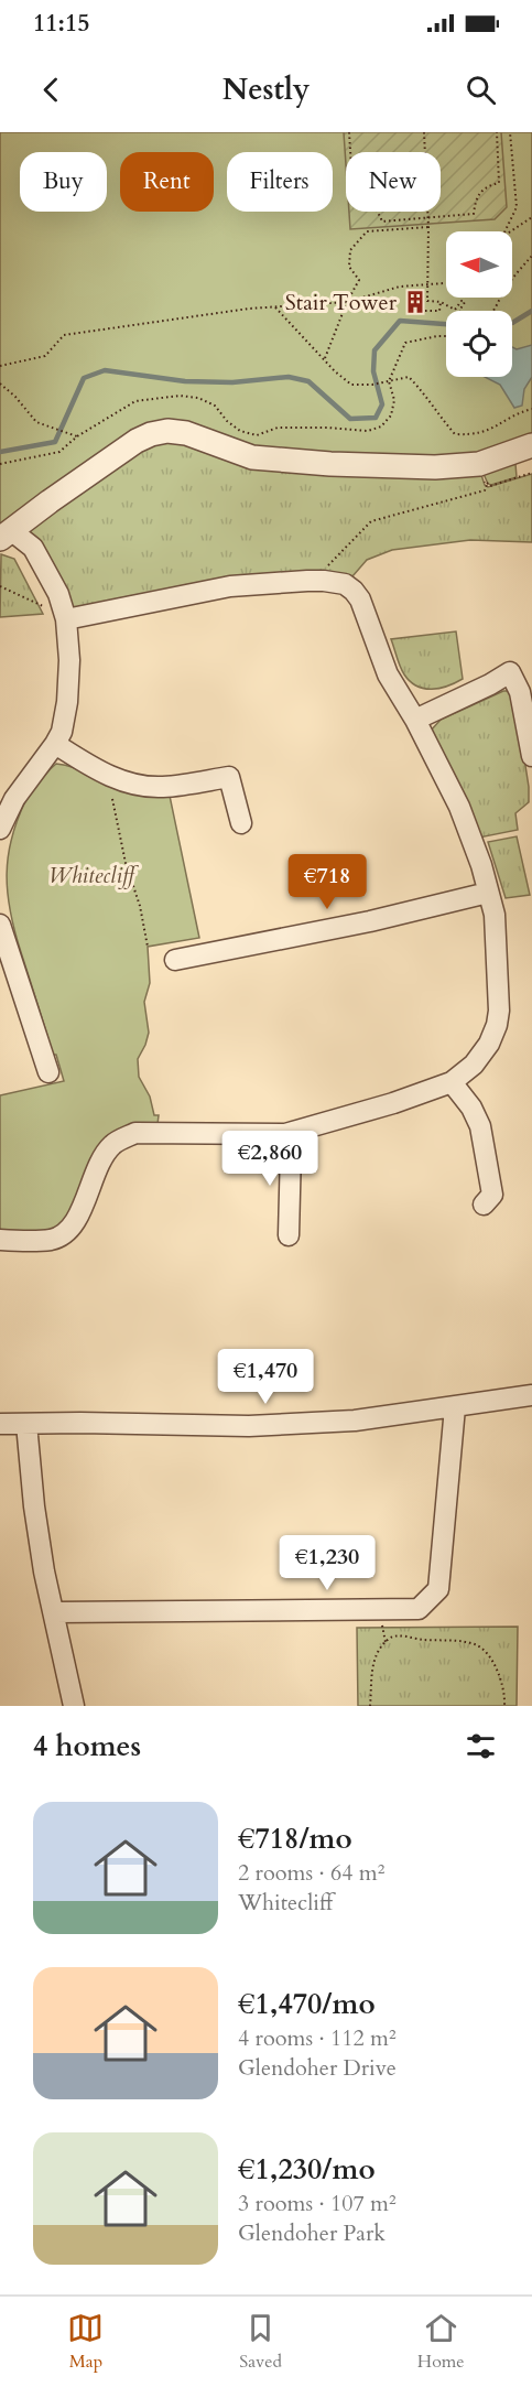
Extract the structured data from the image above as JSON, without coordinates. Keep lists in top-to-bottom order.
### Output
{
  "parks": ["Whitecliff"],
  "places": {
    "building": ["Stair Tower"]
  },
  "north": "left",
  "page": {
    "status": "11:15",
    "header": "Nestly",
    "chip": [
      "Buy",
      "Rent",
      "Filters",
      "New"
    ],
    "price": [
      "€718",
      "€2,860",
      "€1,470",
      "€1,230"
    ],
    "heading": "4 homes",
    "list": [
      {
        "name": "€718/mo",
        "note": "2 rooms · 64 m² · Whitecliff"
      },
      {
        "name": "€1,470/mo",
        "note": "4 rooms · 112 m² · Glendoher Drive"
      },
      {
        "name": "€1,230/mo",
        "note": "3 rooms · 107 m² · Glendoher Park"
      }
    ],
    "tabs": ["Map", "Saved", "Home"]
  }
}
